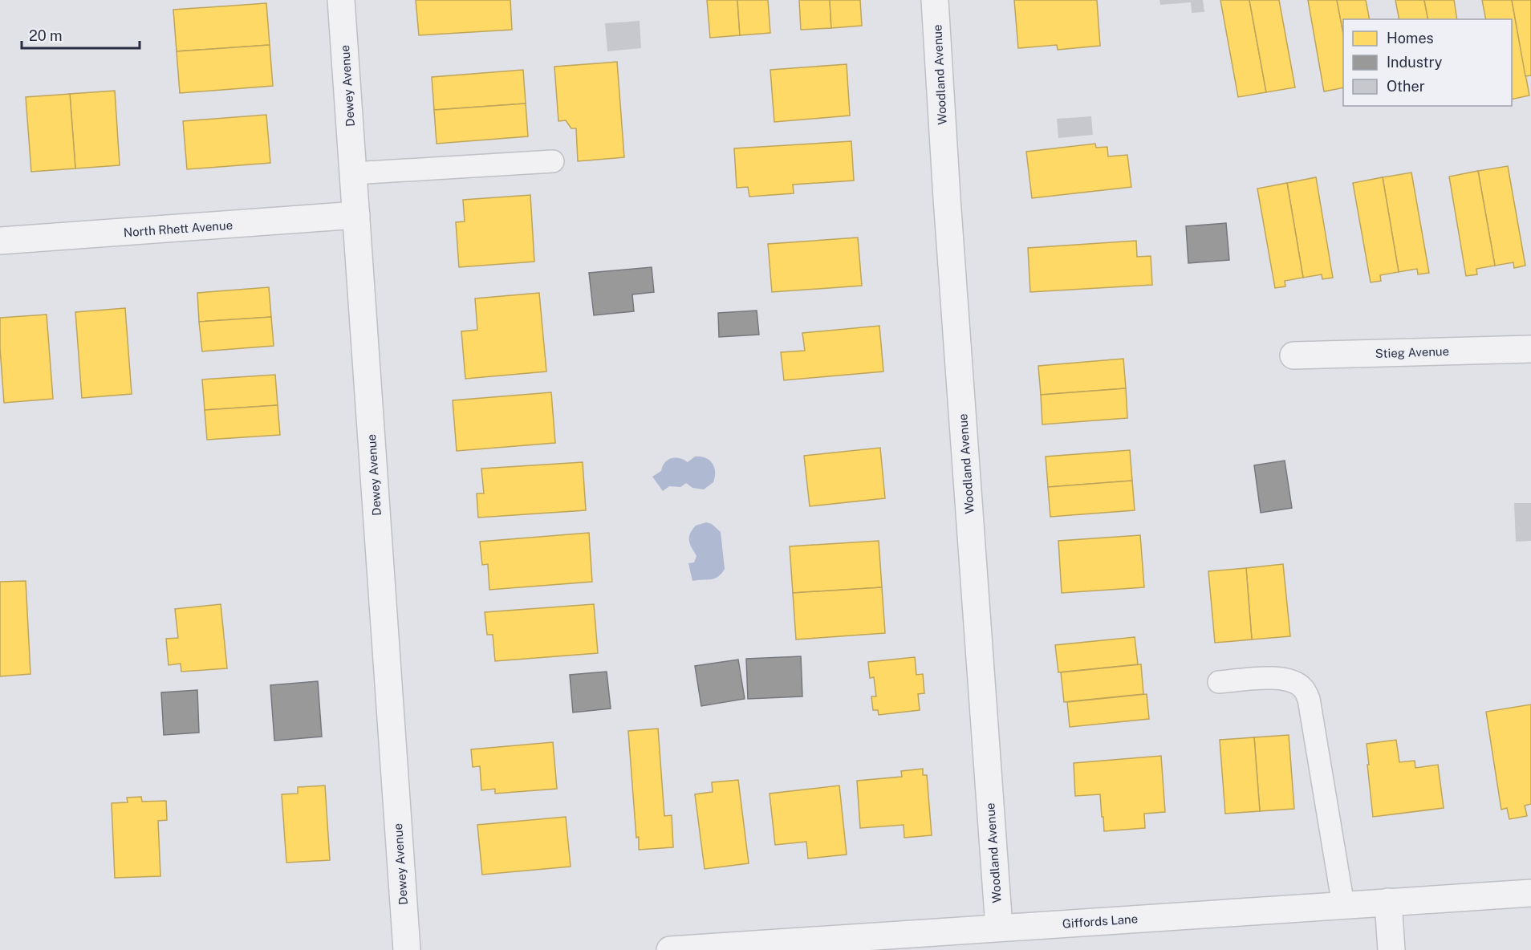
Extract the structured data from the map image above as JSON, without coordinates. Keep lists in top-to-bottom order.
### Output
{
  "streets": {
    "street": [
      "Woodland Avenue",
      "Dewey Avenue",
      "North Rhett Avenue",
      "Stieg Avenue",
      "Giffords Lane"
    ]
  },
  "crossings": [
    ["Woodland Avenue", "Giffords Lane"],
    ["Dewey Avenue", "North Rhett Avenue"]
  ],
  "legend": ["Homes", "Industry", "Other"],
  "scale_bar": "20 m"
}
